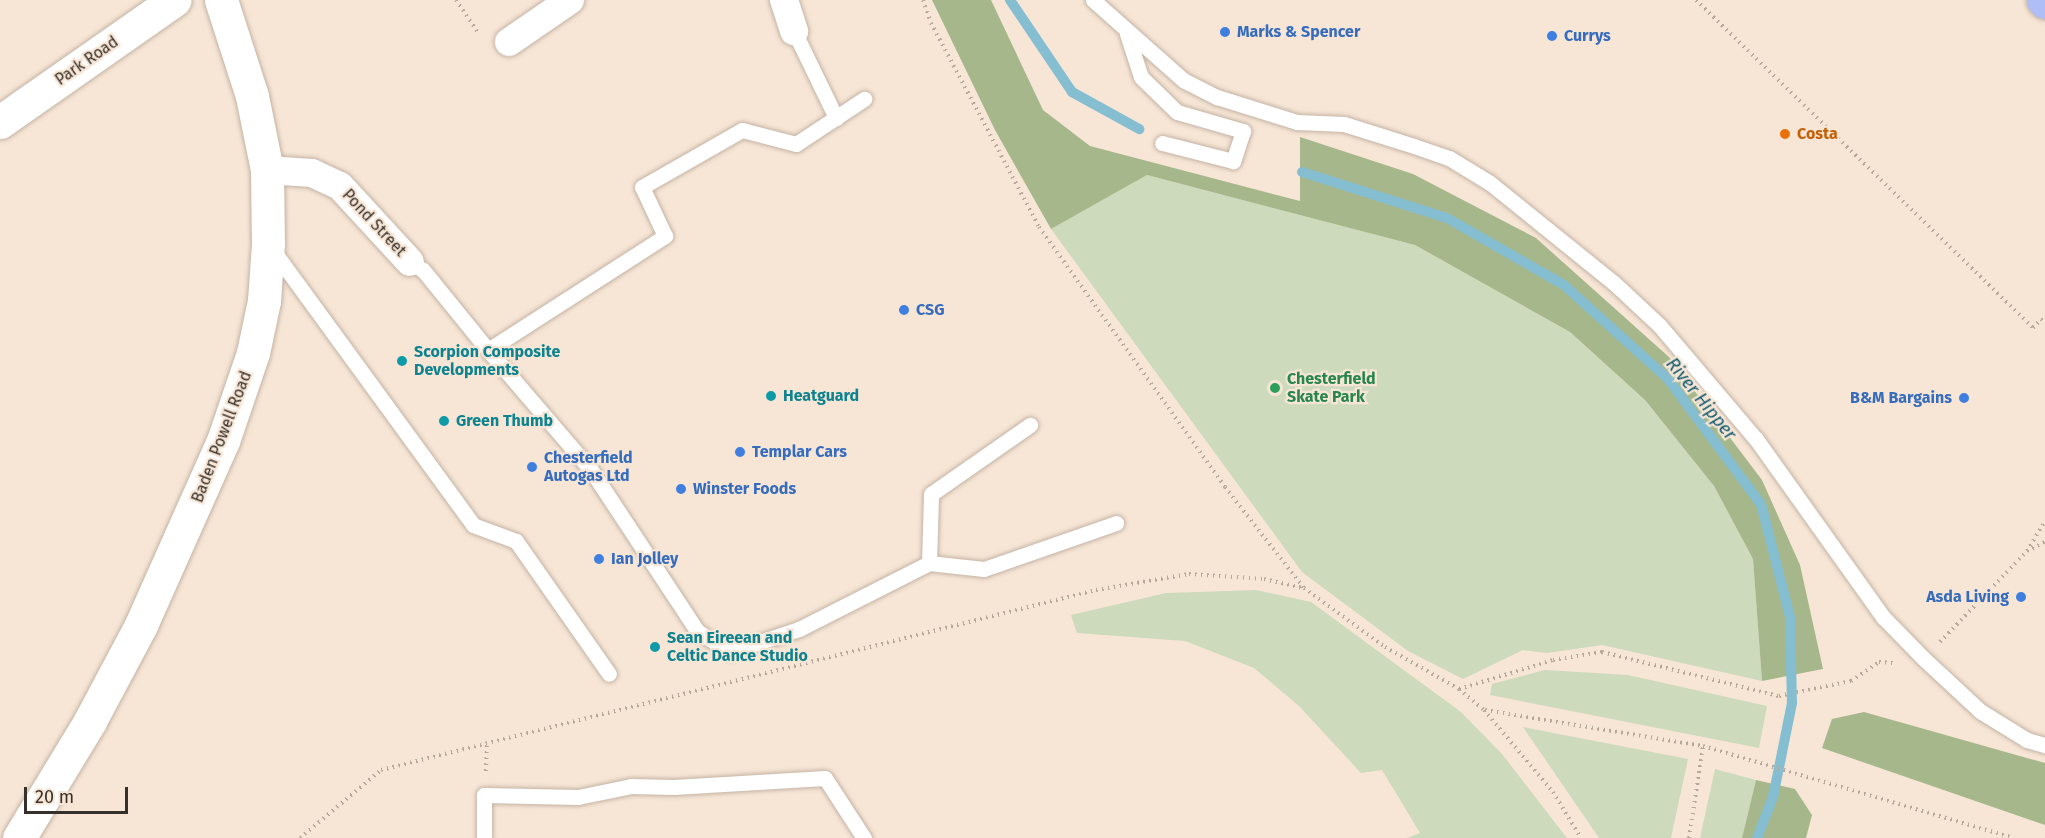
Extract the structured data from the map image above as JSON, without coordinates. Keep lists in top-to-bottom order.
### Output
{
  "streets": {
    "street": ["Park Road", "Pond Street", "Baden Powell Road"]
  },
  "crossings": [
    ["Pond Street", "Baden Powell Road"]
  ],
  "water": ["River Hipper"],
  "places": [
    "Marks & Spencer",
    "Currys",
    "Costa",
    "CSG",
    "Scorpion Composite Developments",
    "Chesterfield Skate Park",
    "Heatguard",
    "B&M Bargains",
    "Green Thumb",
    "Templar Cars",
    "Chesterfield Autogas Ltd",
    "Winster Foods",
    "Ian Jolley",
    "Asda Living",
    "Sean Eireean and Celtic Dance Studio"
  ],
  "scale_bar": "20 m"
}
